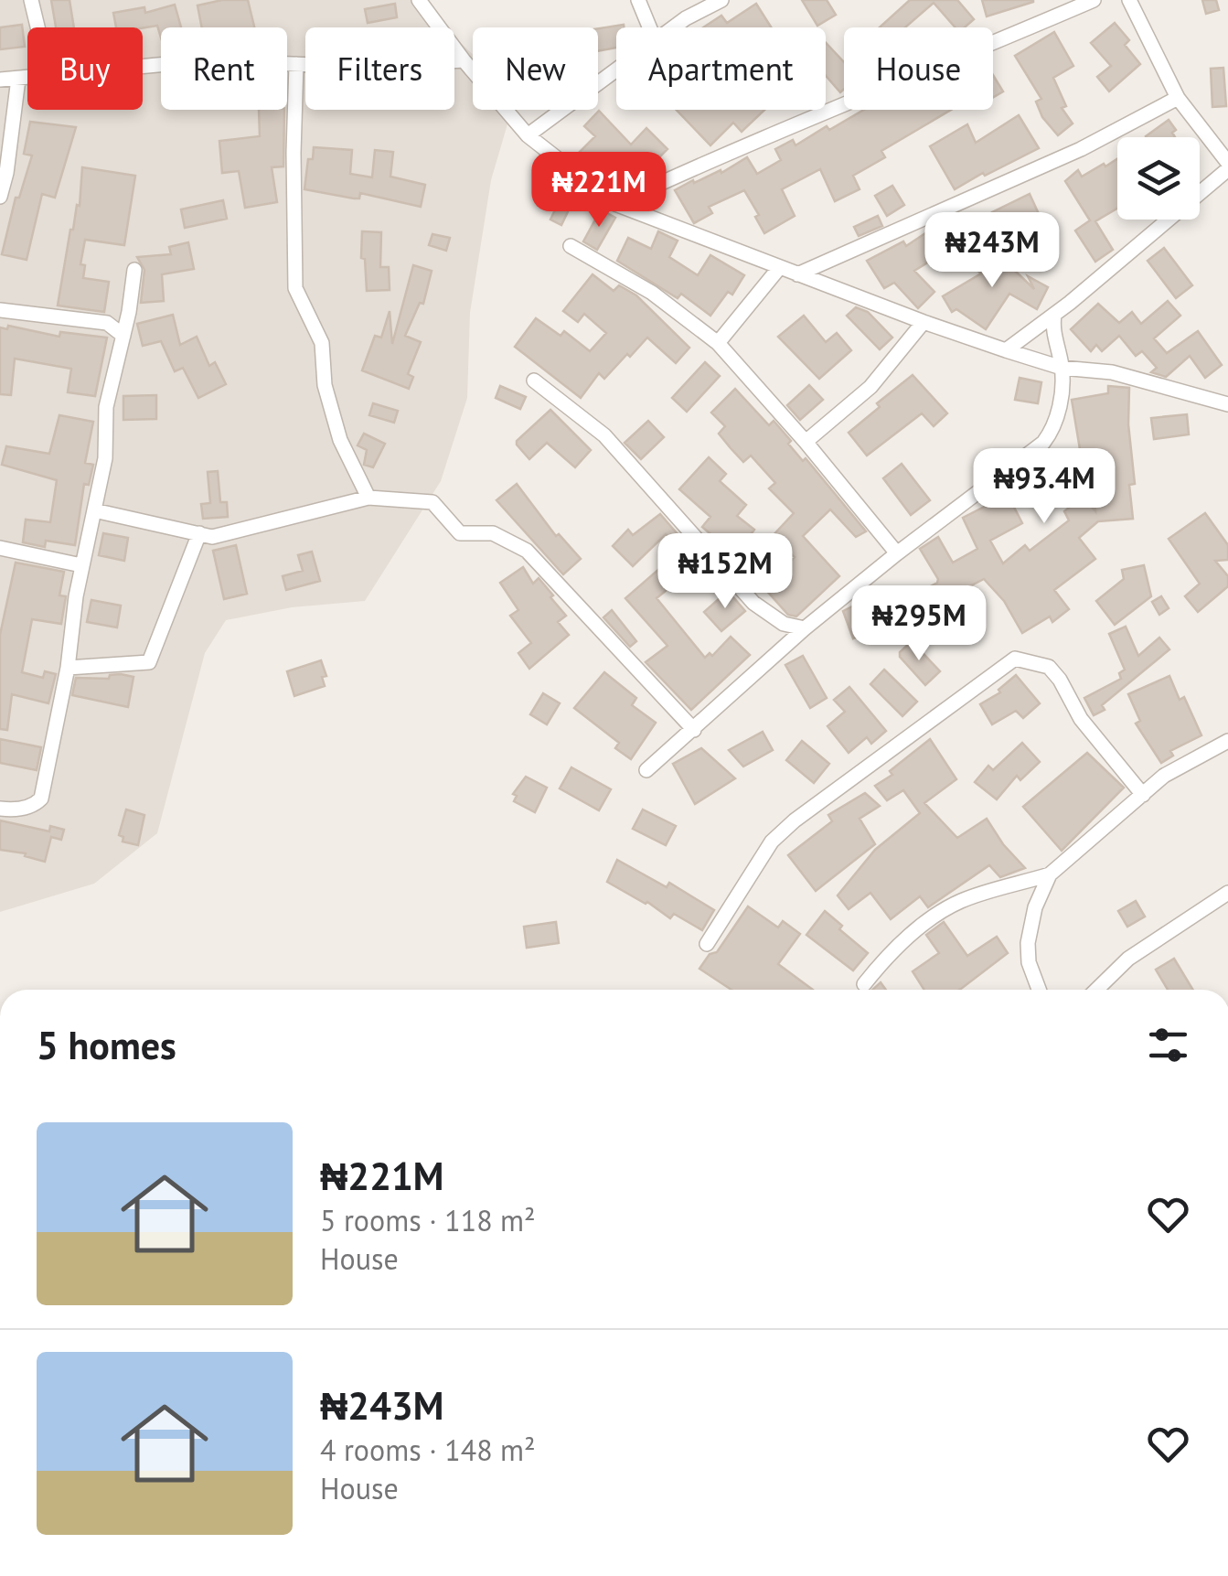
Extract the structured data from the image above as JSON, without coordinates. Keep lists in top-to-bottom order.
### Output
{
  "page": {
    "chip": [
      "Buy",
      "Rent",
      "Filters",
      "New",
      "Apartment",
      "House"
    ],
    "price": [
      "₦221M",
      "₦243M",
      "₦93.4M",
      "₦152M",
      "₦295M"
    ],
    "heading": "5 homes",
    "list": [
      {
        "name": "₦221M",
        "note": "5 rooms · 118 m² · House"
      },
      {
        "name": "₦243M",
        "note": "4 rooms · 148 m² · House"
      }
    ]
  }
}
